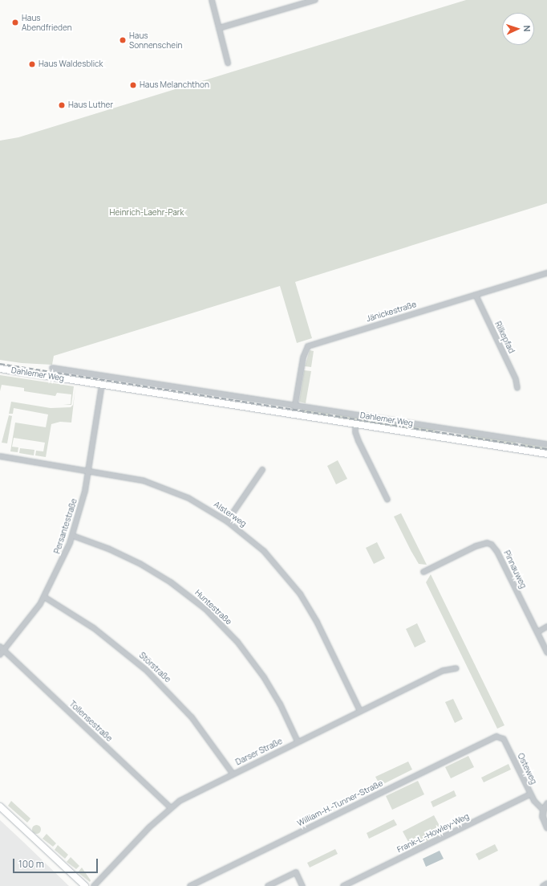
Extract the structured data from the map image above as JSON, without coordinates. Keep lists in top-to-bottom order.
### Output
{
  "streets": {
    "main road": ["Dahlemer Weg"],
    "street": [
      "Jänickestraße",
      "Rilkepfad",
      "Alsterweg",
      "Persantestraße",
      "Pinnauweg",
      "Huntestraße",
      "Störstraße",
      "Tollensestraße",
      "Darser Straße",
      "Osteweg",
      "William-H.-Tunner-Straße",
      "Frank-L.-Howley-Weg"
    ]
  },
  "crossings": [
    ["Jänickestraße", "Rilkepfad"],
    ["Jänickestraße", "Dahlemer Weg"],
    ["Dahlemer Weg", "Persantestraße"],
    ["Alsterweg", "Persantestraße"],
    ["Alsterweg", "Darser Straße"],
    ["Persantestraße", "Huntestraße"],
    ["Persantestraße", "Störstraße"],
    ["Persantestraße", "Tollensestraße"],
    ["Huntestraße", "Darser Straße"],
    ["Störstraße", "Darser Straße"],
    ["Tollensestraße", "Darser Straße"],
    ["Osteweg", "William-H.-Tunner-Straße"],
    ["Osteweg", "Frank-L.-Howley-Weg"]
  ],
  "parks": ["Heinrich-Laehr-Park"],
  "places": [
    "Haus Abendfrieden",
    "Haus Sonnenschein",
    "Haus Waldesblick",
    "Haus Melanchthon",
    "Haus Luther"
  ],
  "scale_bar": "100 m",
  "north": "right"
}
